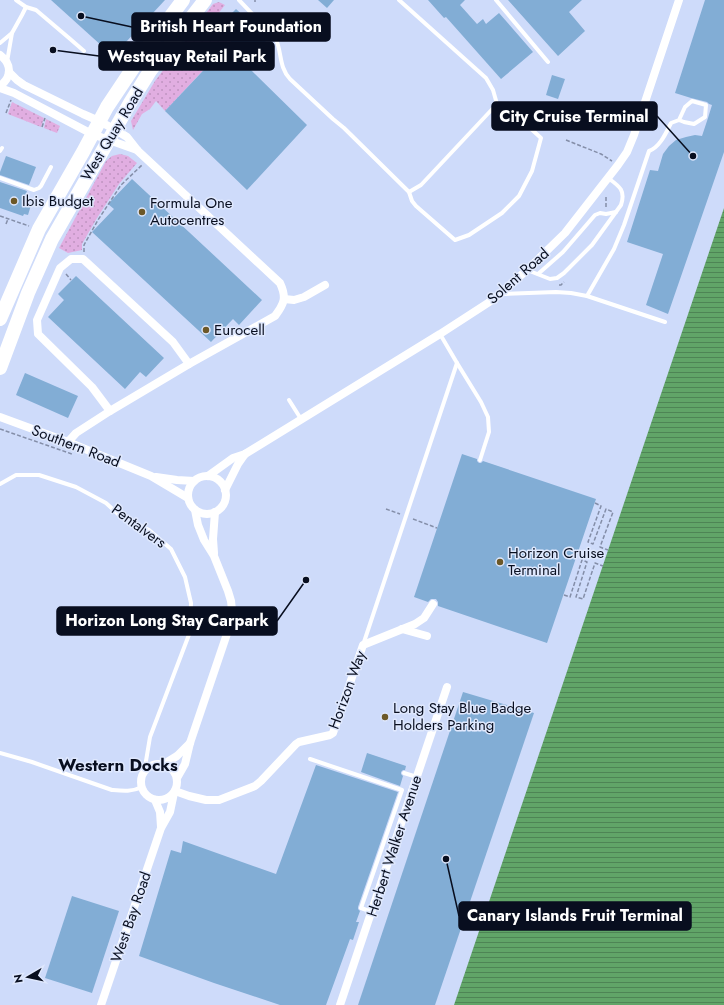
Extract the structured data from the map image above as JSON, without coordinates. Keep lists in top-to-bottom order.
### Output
{
  "streets": {
    "highway": ["West Quay Road"],
    "street": [
      "Solent Road",
      "Southern Road",
      "Horizon Way",
      "Herbert Walker Avenue",
      "West Bay Road"
    ],
    "lane": ["Pentalvers"]
  },
  "crossings": [
    ["Solent Road", "Southern Road"],
    ["Pentalvers", "Horizon Way"],
    ["Pentalvers", "West Bay Road"],
    ["Horizon Way", "West Bay Road"]
  ],
  "districts": ["Western Docks"],
  "places": [
    "British Heart Foundation",
    "Westquay Retail Park",
    "City Cruise Terminal",
    "Ibis Budget",
    "Formula One Autocentres",
    "Eurocell",
    "Horizon Cruise Terminal",
    "Horizon Long Stay Carpark",
    "Long Stay Blue Badge Holders Parking",
    "Canary Islands Fruit Terminal"
  ],
  "north": "left"
}
